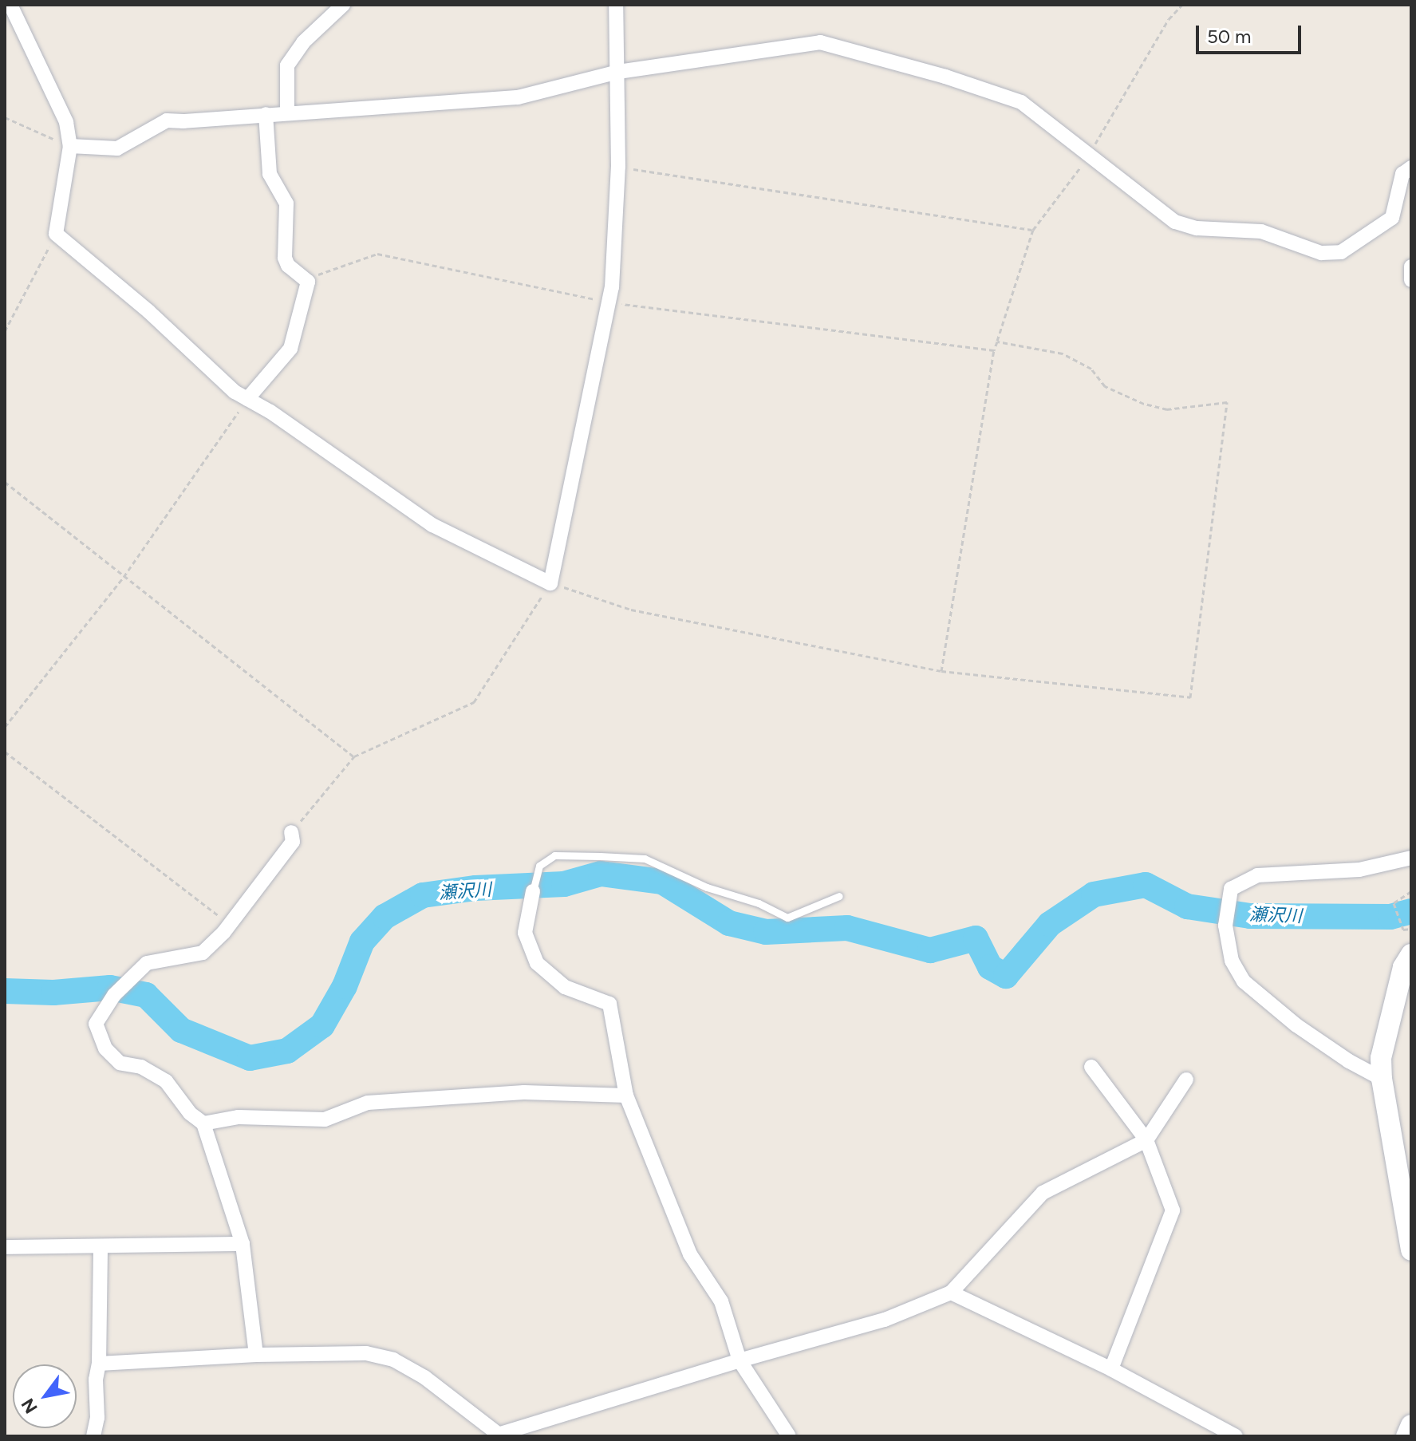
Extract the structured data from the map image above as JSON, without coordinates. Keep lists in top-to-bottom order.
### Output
{
  "water": ["瀬沢川"],
  "scale_bar": "50 m",
  "north": "bottom left"
}
